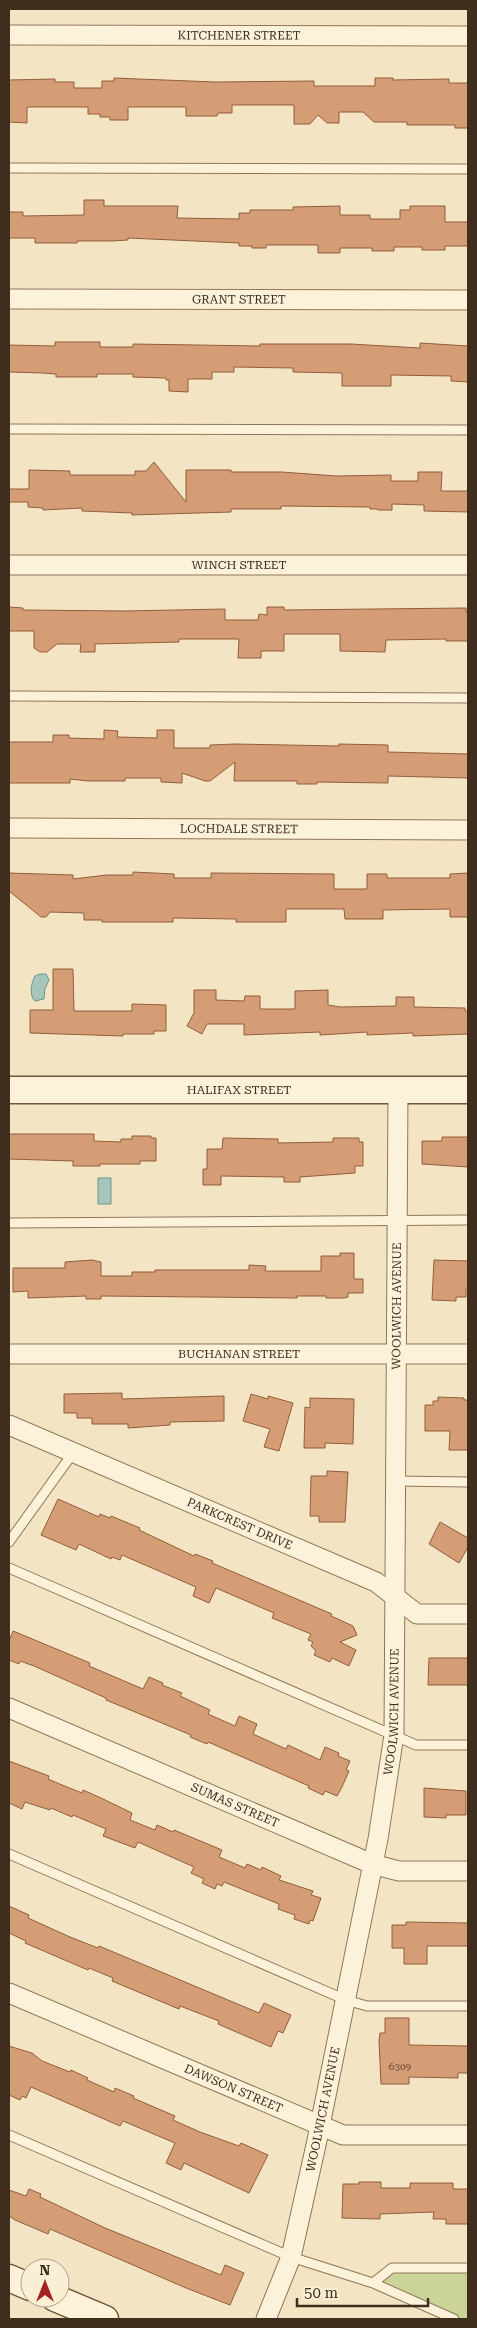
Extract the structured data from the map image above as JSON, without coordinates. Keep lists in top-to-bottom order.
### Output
{
  "streets": {
    "street": [
      "KITCHENER STREET",
      "GRANT STREET",
      "WINCH STREET",
      "LOCHDALE STREET",
      "HALIFAX STREET",
      "WOOLWICH AVENUE",
      "BUCHANAN STREET",
      "PARKCREST DRIVE",
      "SUMAS STREET",
      "DAWSON STREET"
    ]
  },
  "crossings": [
    ["HALIFAX STREET", "WOOLWICH AVENUE"],
    ["WOOLWICH AVENUE", "BUCHANAN STREET"],
    ["WOOLWICH AVENUE", "PARKCREST DRIVE"],
    ["WOOLWICH AVENUE", "SUMAS STREET"],
    ["WOOLWICH AVENUE", "DAWSON STREET"]
  ],
  "house_numbers": ["6309"],
  "scale_bar": "50 m",
  "north": "top"
}
